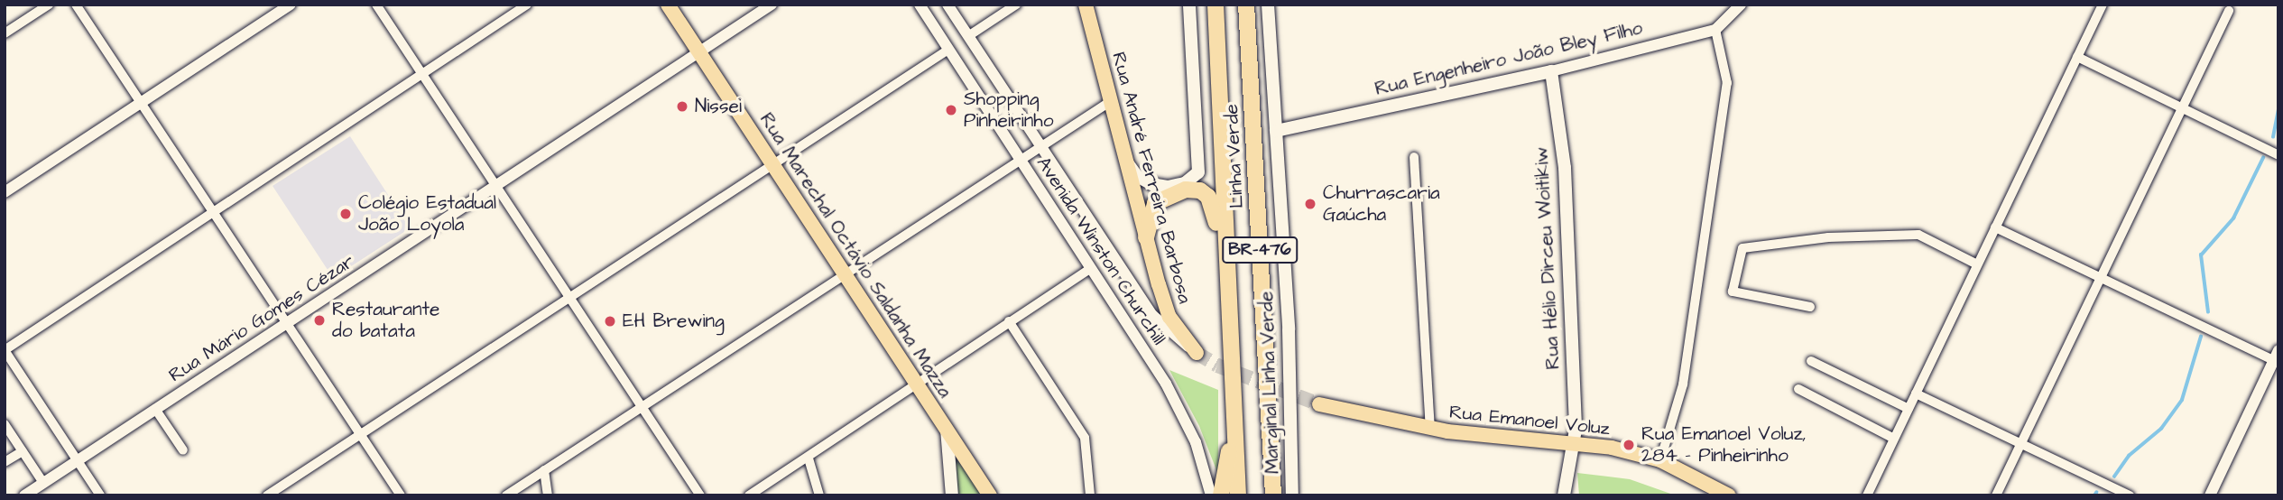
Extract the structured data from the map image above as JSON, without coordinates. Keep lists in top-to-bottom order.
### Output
{
  "streets": {
    "highway": ["Linha Verde", "BR-476"],
    "main road": [
      "Rua Engenheiro João Bley Filho",
      "Rua André Ferreira Barbosa",
      "Rua Marechal Octávio Saldanha Mazza",
      "Rua Hélio Dirceu Woitikiw",
      "Marginal Linha Verde",
      "Rua Emanoel Voluz"
    ],
    "street": ["Avenida Winston Churchill", "Rua Mário Gomes Cézar"]
  },
  "crossings": [
    ["Rua Engenheiro João Bley Filho", "Rua Hélio Dirceu Woitikiw"],
    ["Rua Engenheiro João Bley Filho", "Marginal Linha Verde"],
    ["Rua André Ferreira Barbosa", "Avenida Winston Churchill"],
    ["Rua Marechal Octávio Saldanha Mazza", "Rua Mário Gomes Cézar"],
    ["Rua Hélio Dirceu Woitikiw", "Rua Emanoel Voluz"]
  ],
  "places": [
    "Nissei",
    "Shopping Pinheirinho",
    "Churrascaria Gaúcha",
    "Colégio Estadual João Loyola",
    "Restaurante do batata",
    "EH Brewing",
    "Rua Emanoel Voluz, 284 - Pinheirinho"
  ]
}
